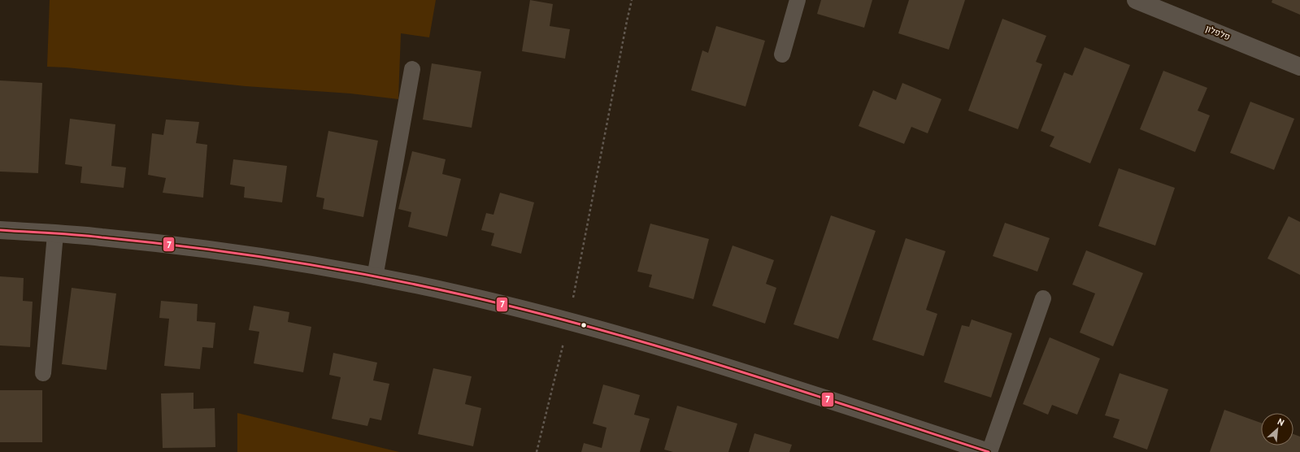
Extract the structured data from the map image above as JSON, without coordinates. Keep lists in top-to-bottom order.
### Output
{
  "streets": {
    "street": ["פלפלון"]
  },
  "lines": ["transit line 7"],
  "north": "top right"
}
